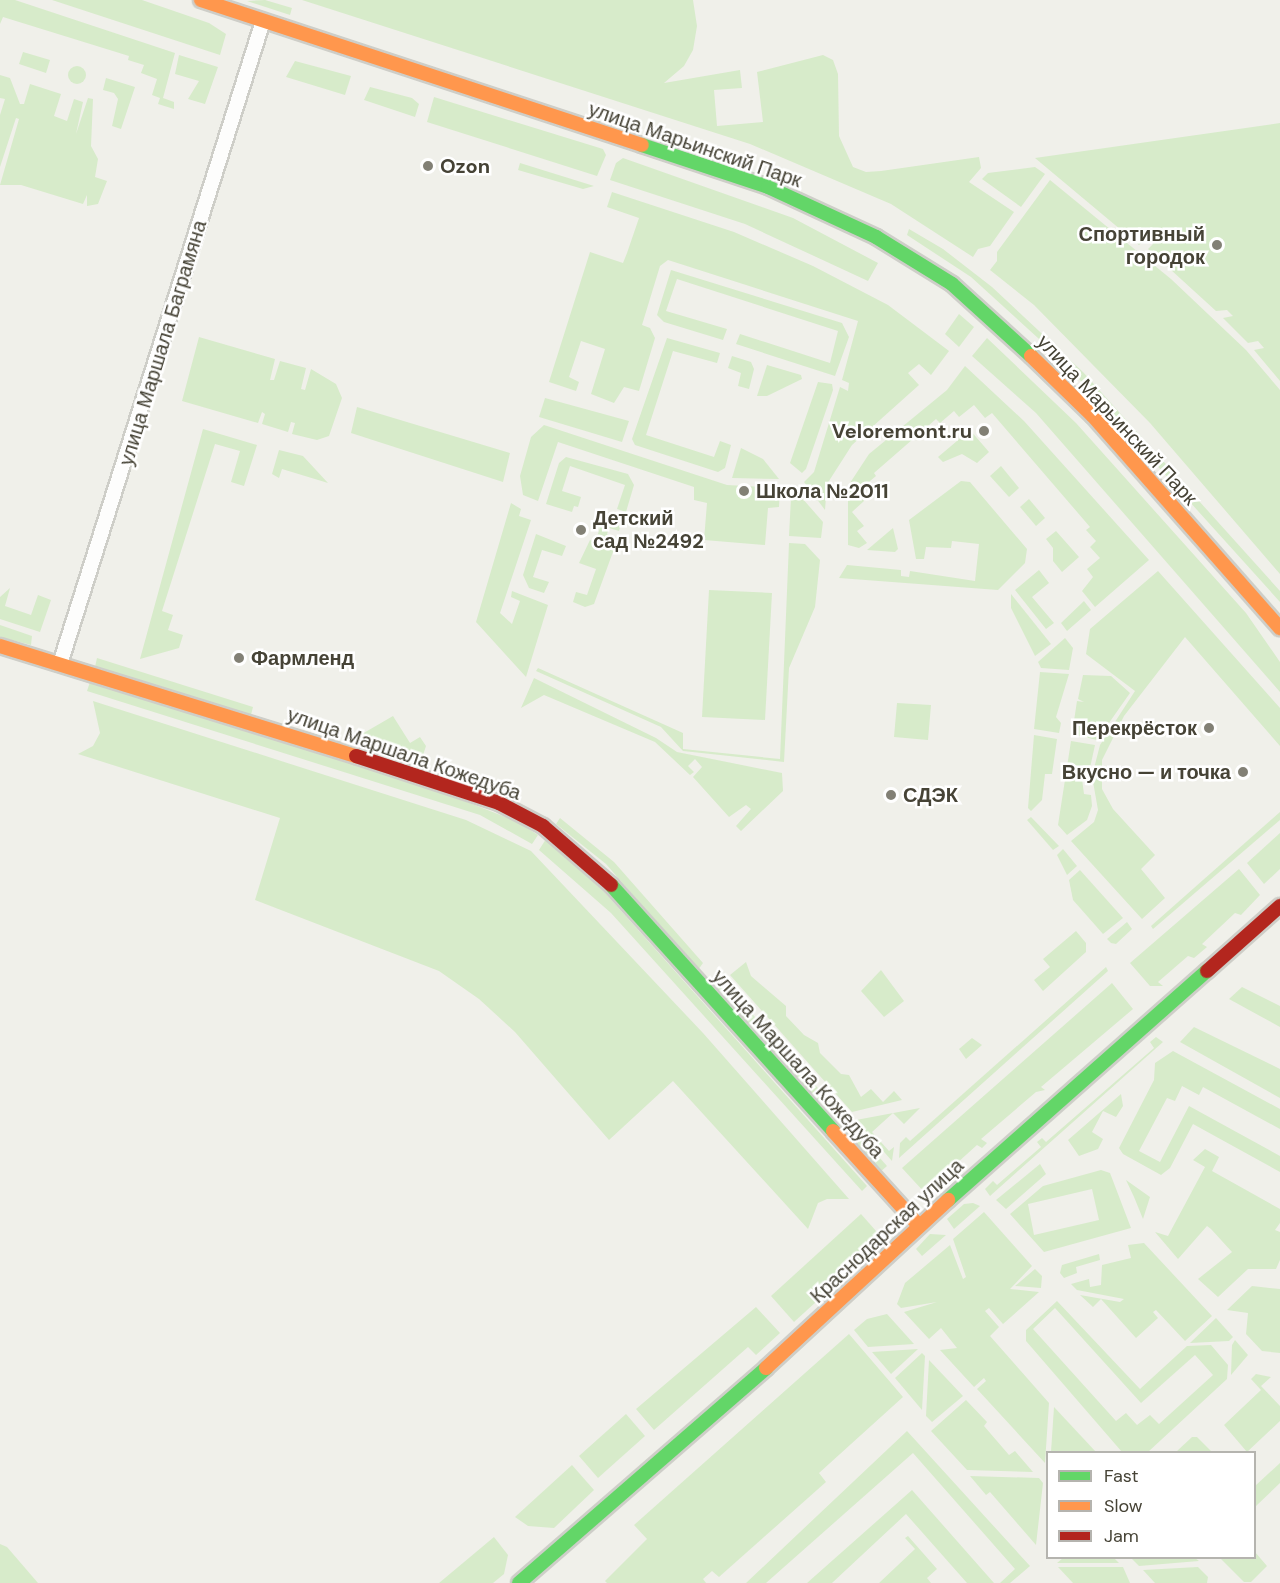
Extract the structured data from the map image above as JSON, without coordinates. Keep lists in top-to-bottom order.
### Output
{
  "streets": {
    "street": [
      "улица Марьинский Парк",
      "улица Маршала Баграмяна",
      "улица Маршала Кожедуба",
      "Краснодарская улица"
    ]
  },
  "crossings": [
    ["улица Марьинский Парк", "улица Маршала Баграмяна"],
    ["улица Маршала Баграмяна", "улица Маршала Кожедуба"],
    ["улица Маршала Кожедуба", "Краснодарская улица"]
  ],
  "places": [
    "Ozon",
    "Спортивный городок",
    "Veloremont.ru",
    "Школа №2011",
    "Детский сад №2492",
    "Фармленд",
    "Перекрёсток",
    "Вкусно — и точка",
    "СДЭК"
  ],
  "legend": ["Fast", "Slow", "Jam"]
}
